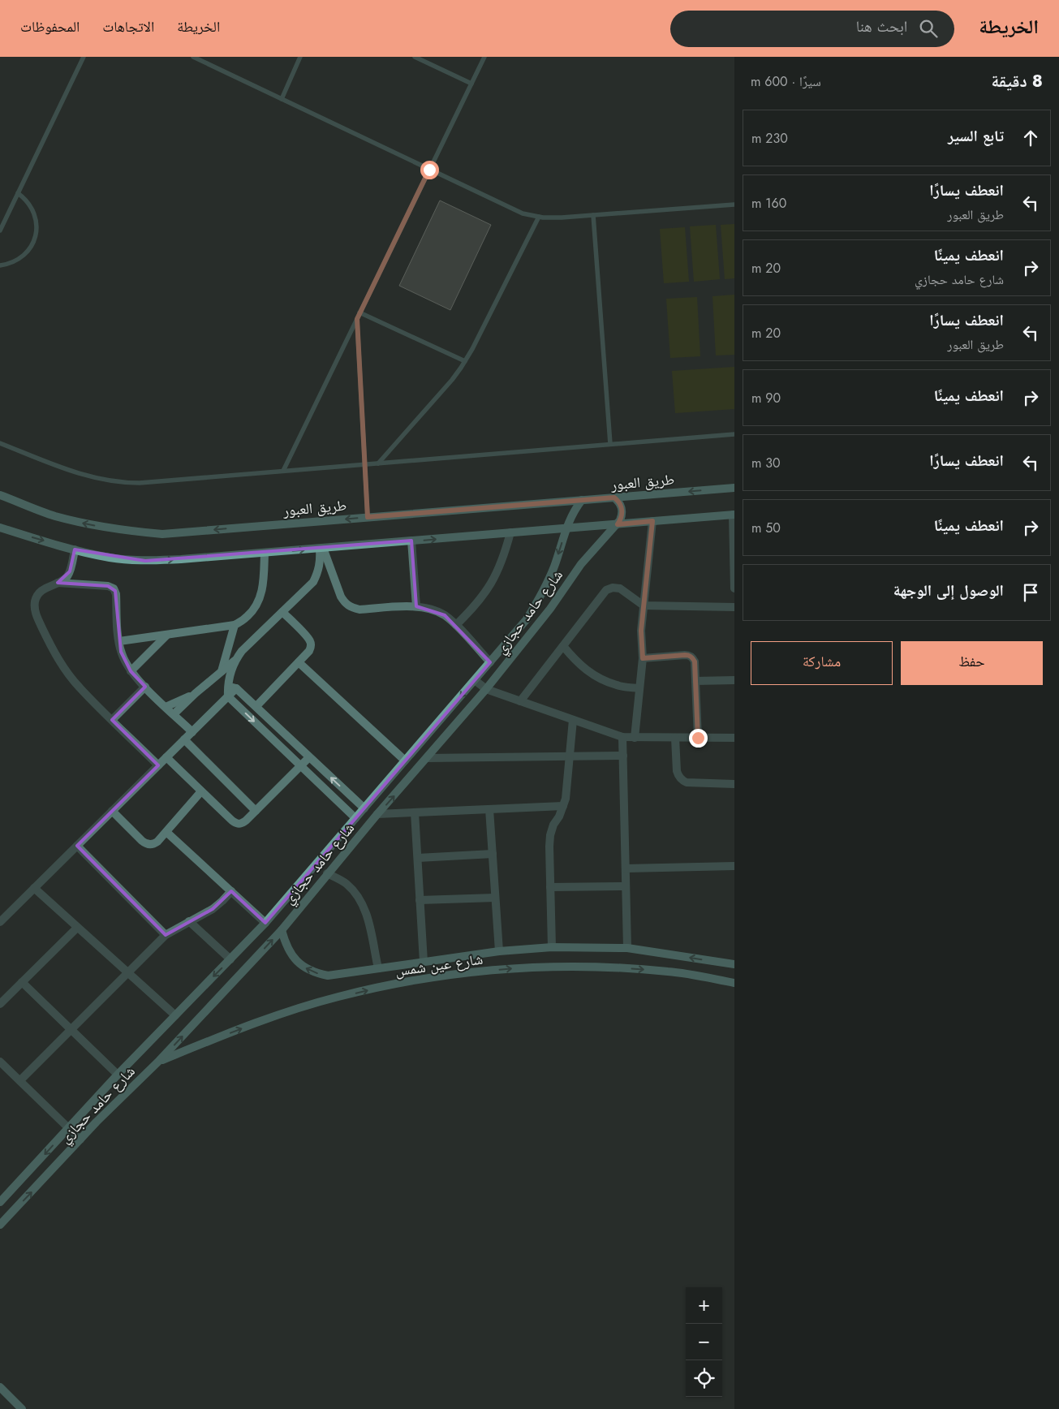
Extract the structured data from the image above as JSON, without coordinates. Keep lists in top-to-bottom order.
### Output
{
  "streets": {
    "street": ["طريق العبور", "شارع حامد حجازي", "شارع عين شمس"]
  },
  "crossings": [
    ["طريق العبور", "شارع حامد حجازي"],
    ["شارع حامد حجازي", "شارع عين شمس"]
  ],
  "page": {
    "header": "الخريطة",
    "search": "ابحث هنا",
    "nav": ["الخريطة", "الاتجاهات", "المحفوظات"],
    "heading": ["8 دقيقة", "سيرًا · 600 m"],
    "list": [
      ["تابع السير", "230 m"],
      ["انعطف يسارًا", "طريق العبور", "160 m"],
      ["انعطف يمينًا", "شارع حامد حجازي", "20 m"],
      ["انعطف يسارًا", "طريق العبور", "20 m"],
      ["انعطف يمينًا", "90 m"],
      ["انعطف يسارًا", "30 m"],
      ["انعطف يمينًا", "50 m"],
      "الوصول إلى الوجهة"
    ],
    "buttons": ["حفظ", "مشاركة"],
    "map_buttons": ["+", "−"]
  }
}
